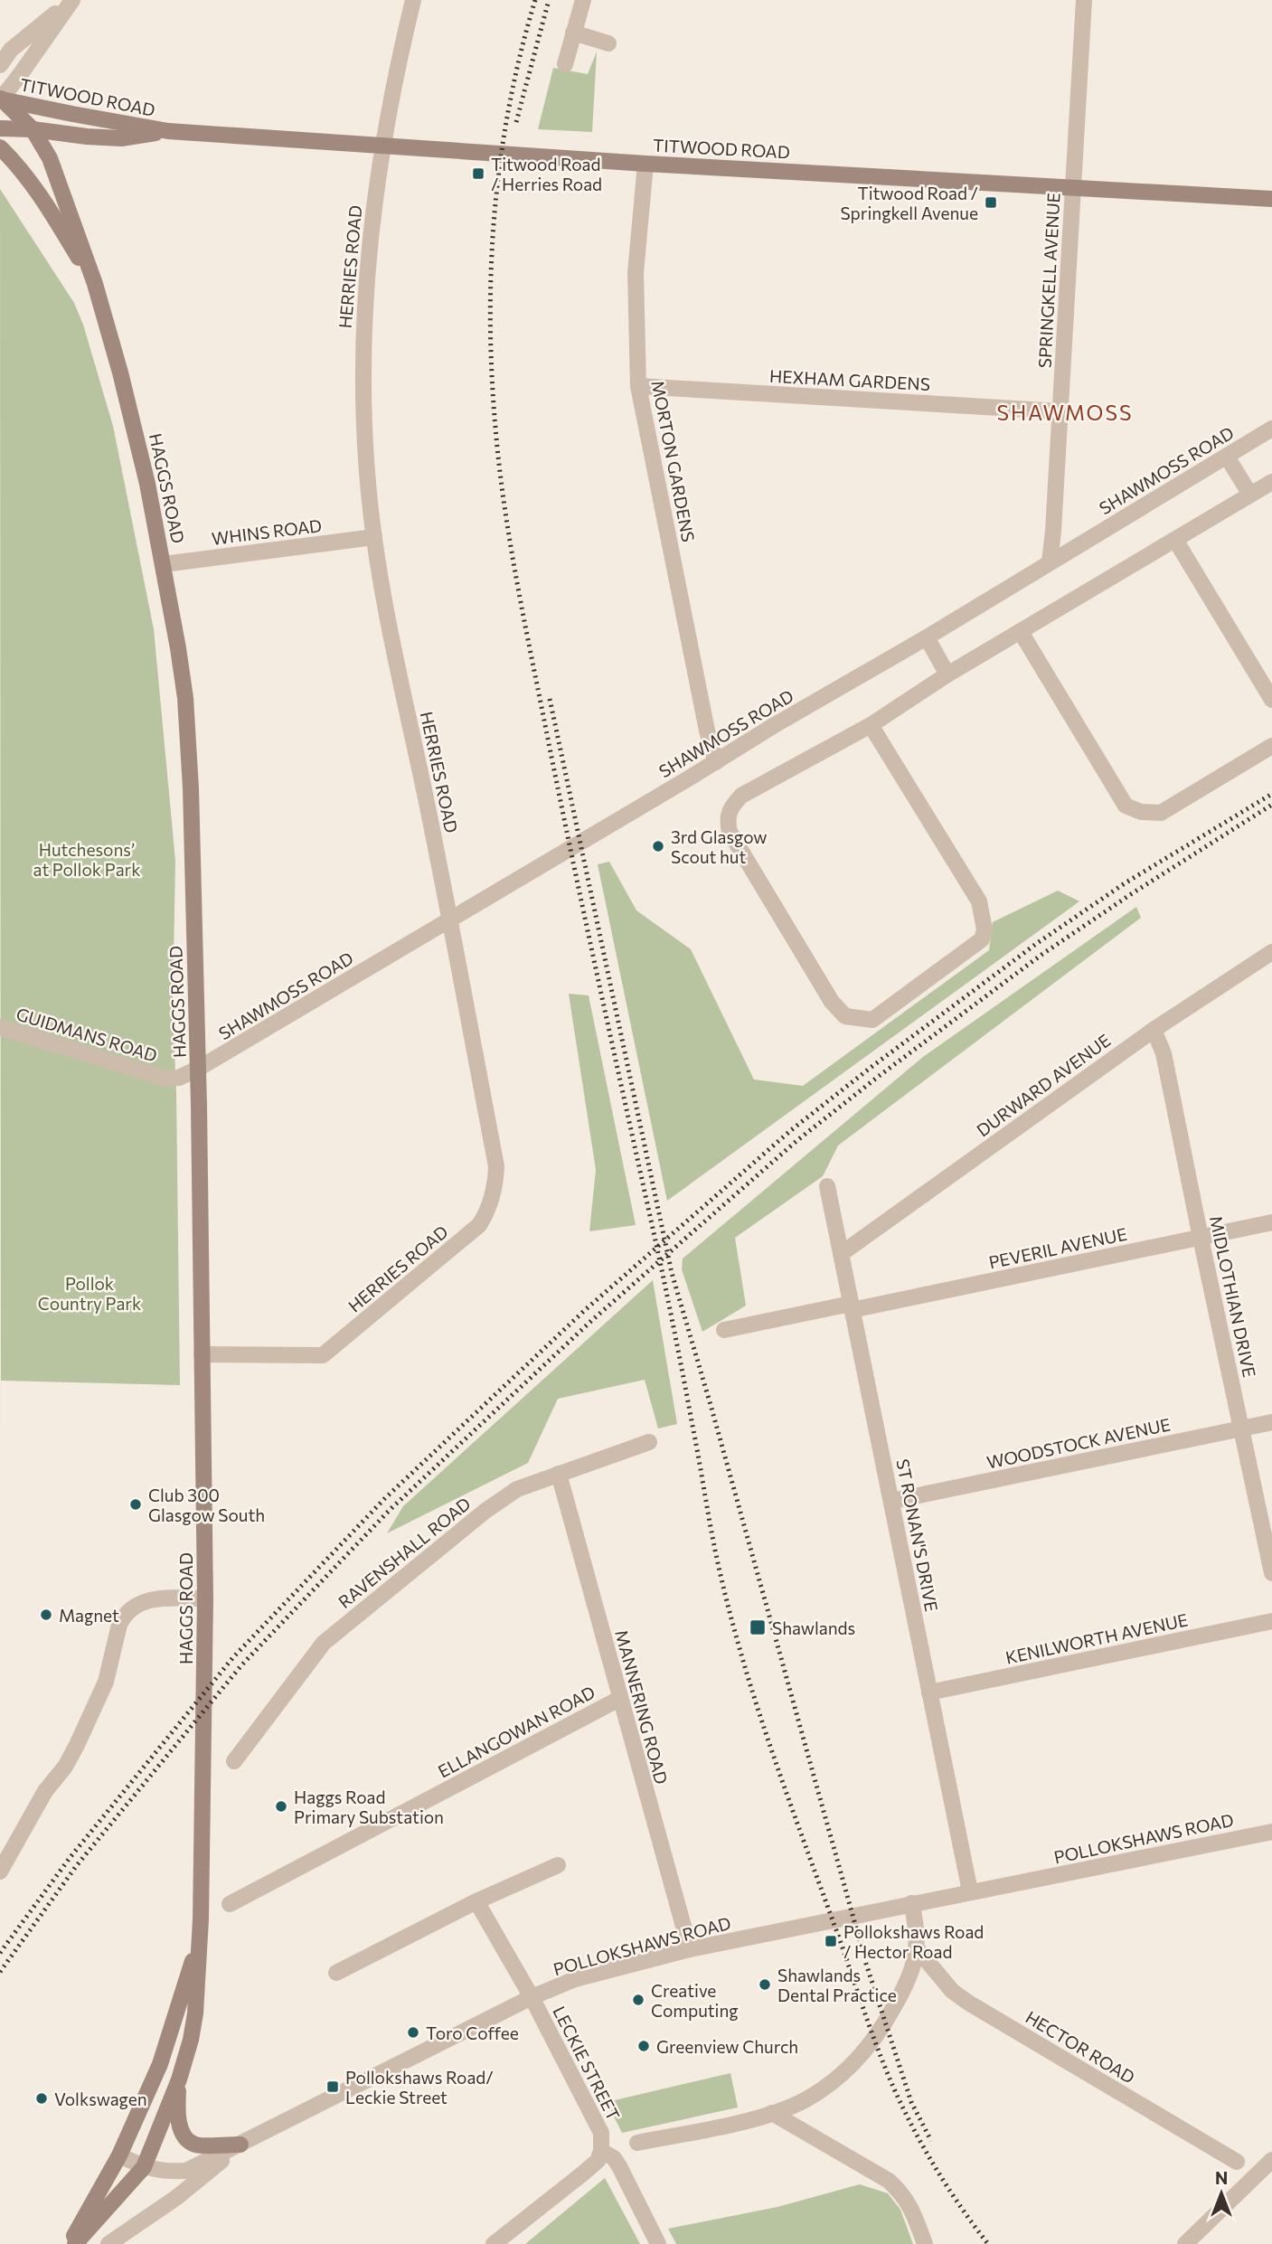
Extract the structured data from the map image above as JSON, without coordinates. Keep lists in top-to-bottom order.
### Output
{
  "streets": {
    "main road": ["TITWOOD ROAD", "HAGGS ROAD"],
    "street": [
      "HERRIES ROAD",
      "SPRINGKELL AVENUE",
      "HEXHAM GARDENS",
      "MORTON GARDENS",
      "SHAWMOSS ROAD",
      "WHINS ROAD",
      "GUIDMANS ROAD",
      "DURWARD AVENUE",
      "PEVERIL AVENUE",
      "MIDLOTHIAN DRIVE",
      "WOODSTOCK AVENUE",
      "ST RONAN'S DRIVE",
      "RAVENSHALL ROAD",
      "KENILWORTH AVENUE",
      "MANNERING ROAD",
      "ELLANGOWAN ROAD",
      "POLLOKSHAWS ROAD",
      "HECTOR ROAD",
      "LECKIE STREET"
    ]
  },
  "crossings": [
    ["TITWOOD ROAD", "HERRIES ROAD"],
    ["TITWOOD ROAD", "SPRINGKELL AVENUE"],
    ["TITWOOD ROAD", "MORTON GARDENS"],
    ["TITWOOD ROAD", "HAGGS ROAD"],
    ["HERRIES ROAD", "SHAWMOSS ROAD"],
    ["HERRIES ROAD", "HAGGS ROAD"],
    ["HERRIES ROAD", "WHINS ROAD"],
    ["SPRINGKELL AVENUE", "HEXHAM GARDENS"],
    ["SPRINGKELL AVENUE", "SHAWMOSS ROAD"],
    ["HEXHAM GARDENS", "MORTON GARDENS"],
    ["MORTON GARDENS", "SHAWMOSS ROAD"],
    ["SHAWMOSS ROAD", "HAGGS ROAD"],
    ["SHAWMOSS ROAD", "GUIDMANS ROAD"],
    ["HAGGS ROAD", "WHINS ROAD"],
    ["HAGGS ROAD", "GUIDMANS ROAD"],
    ["HAGGS ROAD", "POLLOKSHAWS ROAD"],
    ["DURWARD AVENUE", "MIDLOTHIAN DRIVE"],
    ["DURWARD AVENUE", "ST RONAN'S DRIVE"],
    ["PEVERIL AVENUE", "MIDLOTHIAN DRIVE"],
    ["PEVERIL AVENUE", "ST RONAN'S DRIVE"],
    ["MIDLOTHIAN DRIVE", "WOODSTOCK AVENUE"],
    ["WOODSTOCK AVENUE", "ST RONAN'S DRIVE"],
    ["ST RONAN'S DRIVE", "KENILWORTH AVENUE"],
    ["ST RONAN'S DRIVE", "POLLOKSHAWS ROAD"],
    ["RAVENSHALL ROAD", "MANNERING ROAD"],
    ["MANNERING ROAD", "ELLANGOWAN ROAD"],
    ["MANNERING ROAD", "POLLOKSHAWS ROAD"],
    ["POLLOKSHAWS ROAD", "LECKIE STREET"]
  ],
  "districts": ["SHAWMOSS"],
  "parks": ["Hutchesons’ at Pollok Park", "Pollok Country Park"],
  "places": {
    "transit": [
      "Titwood Road / Herries Road",
      "Titwood Road / Springkell Avenue",
      "Shawlands",
      "Pollokshaws Road / Hector Road",
      "Pollokshaws Road/ Leckie Street"
    ],
    "other": [
      "3rd Glasgow Scout hut",
      "Club 300 Glasgow South",
      "Magnet",
      "Haggs Road Primary Substation",
      "Shawlands Dental Practice",
      "Creative Computing",
      "Toro Coffee",
      "Greenview Church",
      "Volkswagen"
    ]
  },
  "north": "top"
}
